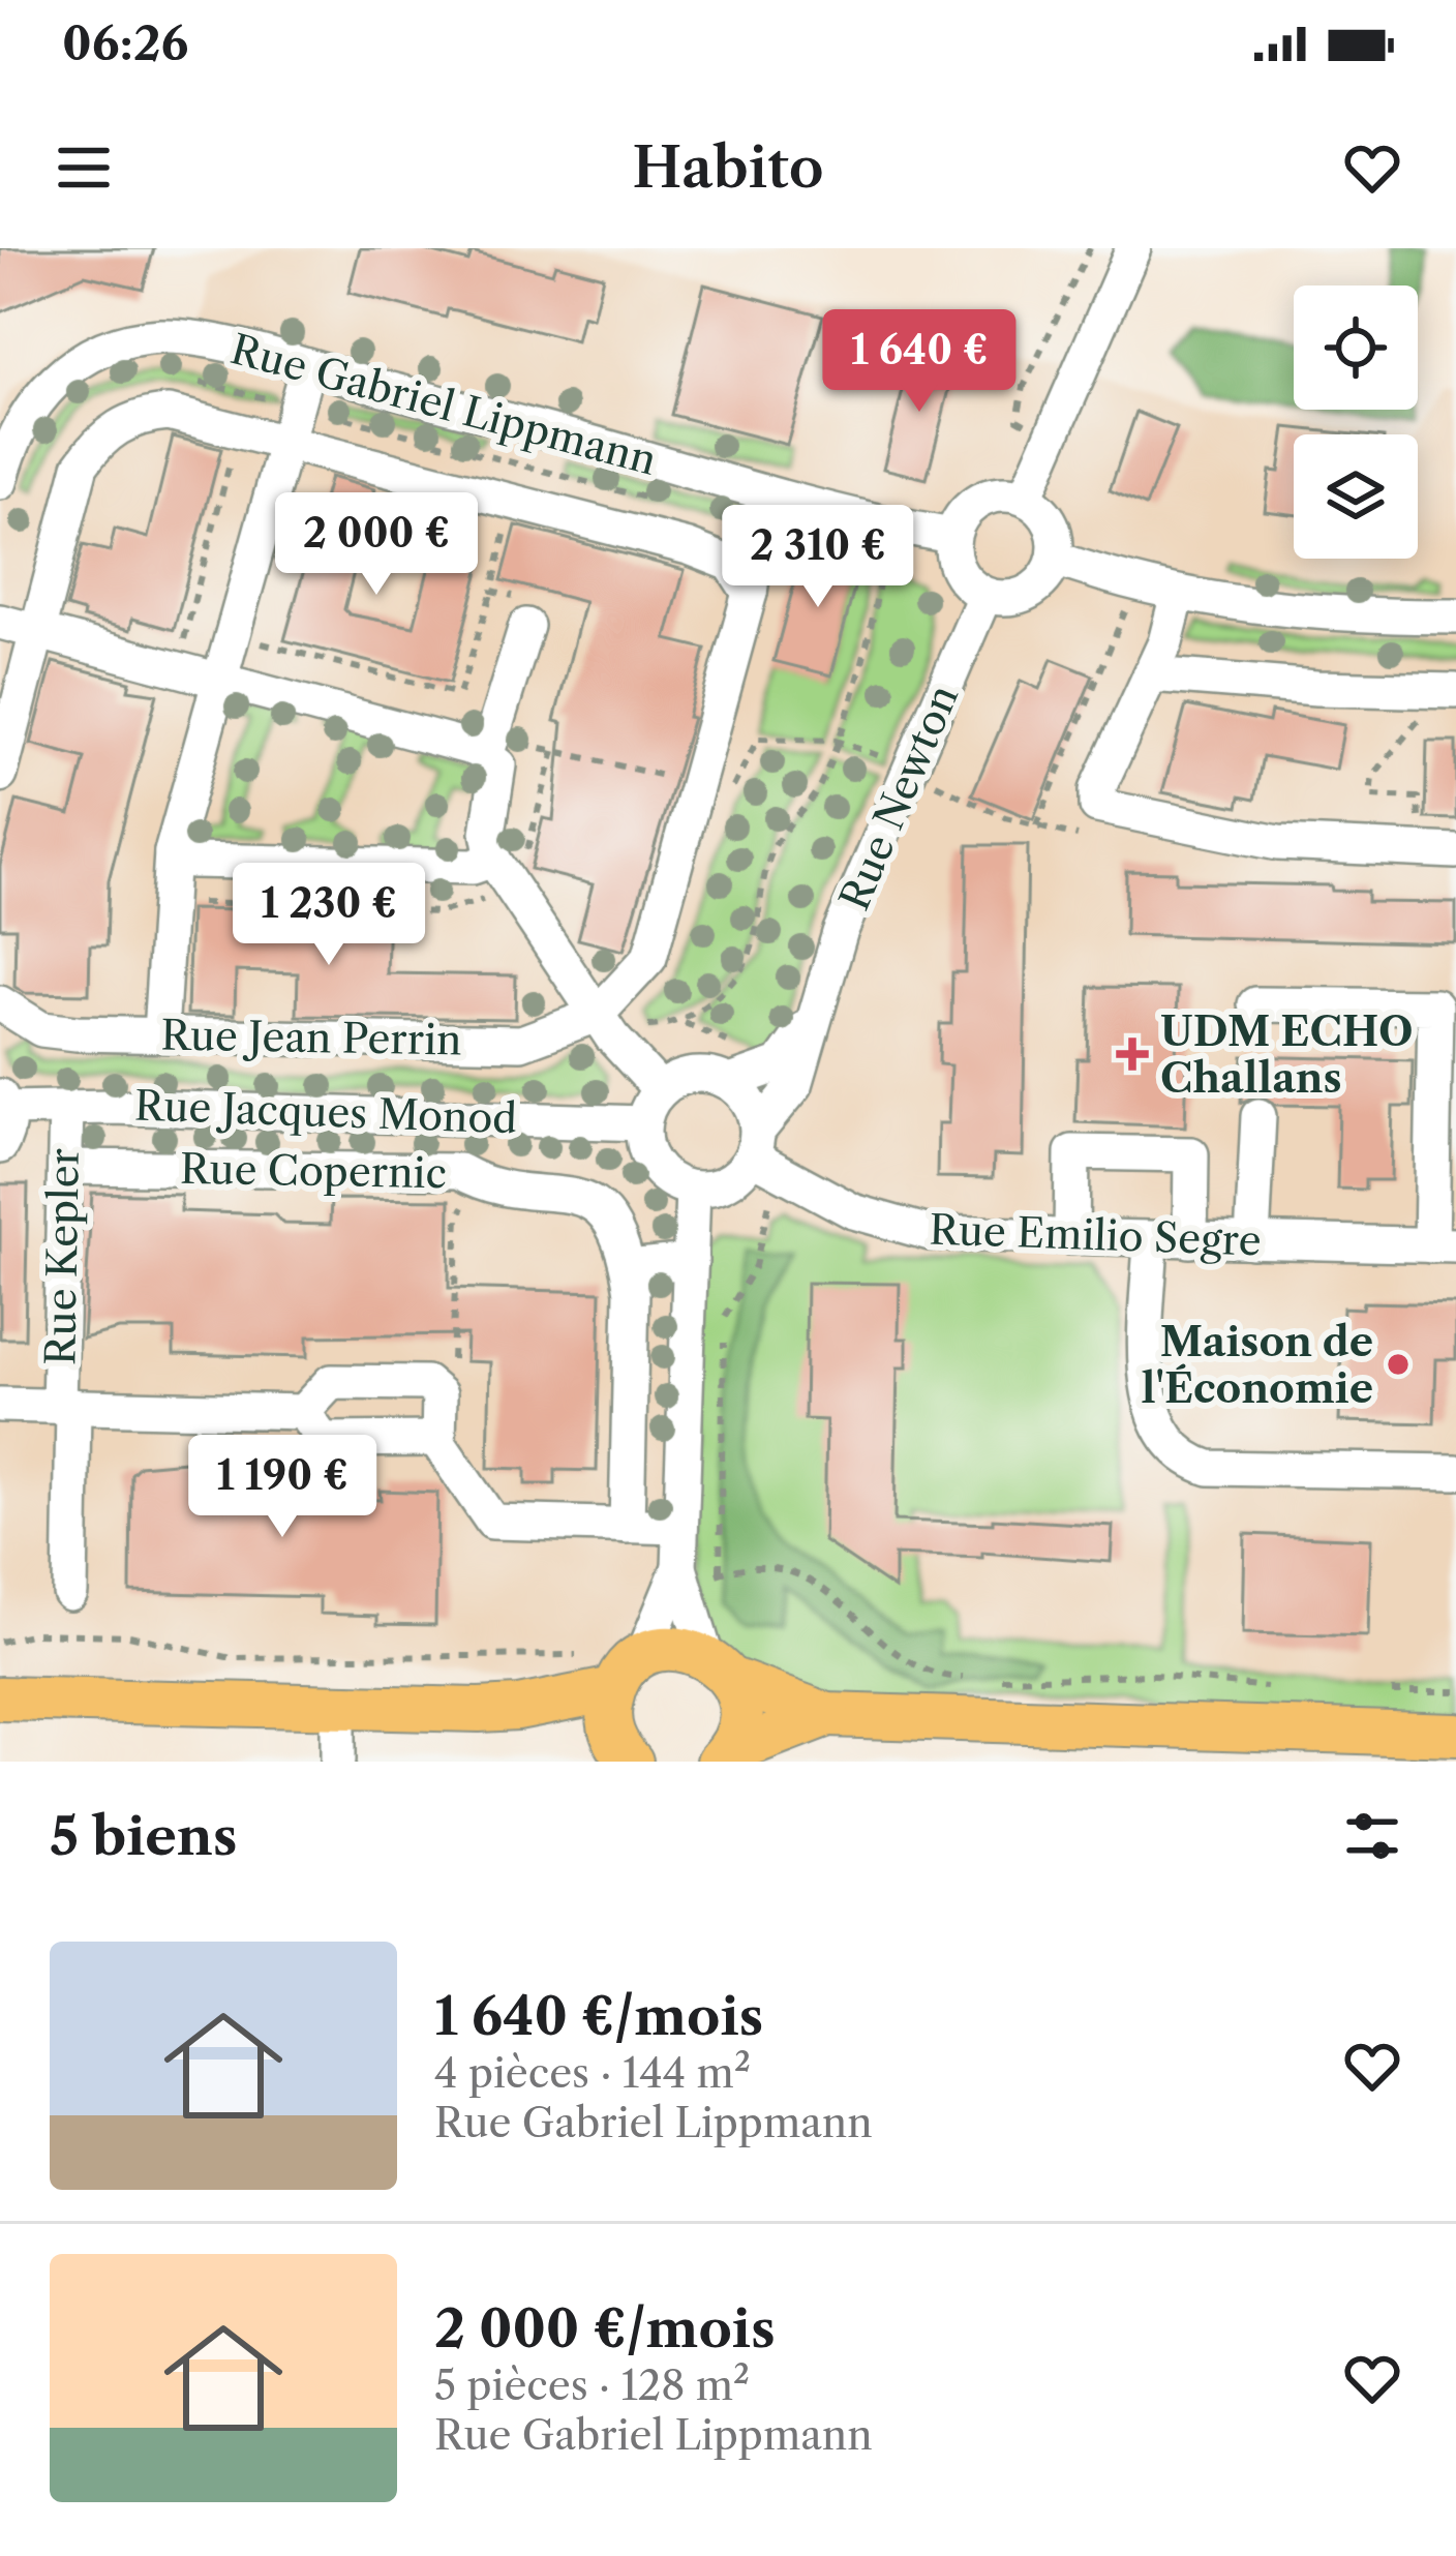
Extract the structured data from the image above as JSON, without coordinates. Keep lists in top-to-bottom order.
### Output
{
  "streets": {
    "street": [
      "Rue Gabriel Lippmann",
      "Rue Newton",
      "Rue Jean Perrin",
      "Rue Jacques Monod",
      "Rue Copernic",
      "Rue Emilio Segre",
      "Rue Kepler"
    ]
  },
  "crossings": [
    ["Rue Gabriel Lippmann", "Rue Newton"],
    ["Rue Newton", "Rue Jacques Monod"],
    ["Rue Newton", "Rue Emilio Segre"],
    ["Rue Jacques Monod", "Rue Emilio Segre"],
    ["Rue Jacques Monod", "Rue Kepler"],
    ["Rue Copernic", "Rue Kepler"]
  ],
  "places": {
    "health": ["UDM ECHO Challans"],
    "other": ["Maison de l'Économie"]
  },
  "page": {
    "status": "06:26",
    "header": "Habito",
    "price": [
      "1 640 €",
      "2 000 €",
      "2 310 €",
      "1 230 €",
      "1 190 €"
    ],
    "heading": "5 biens",
    "list": [
      {
        "name": "1 640 €/mois",
        "note": "4 pièces · 144 m² · Rue Gabriel Lippmann"
      },
      {
        "name": "2 000 €/mois",
        "note": "5 pièces · 128 m² · Rue Gabriel Lippmann"
      }
    ]
  }
}
